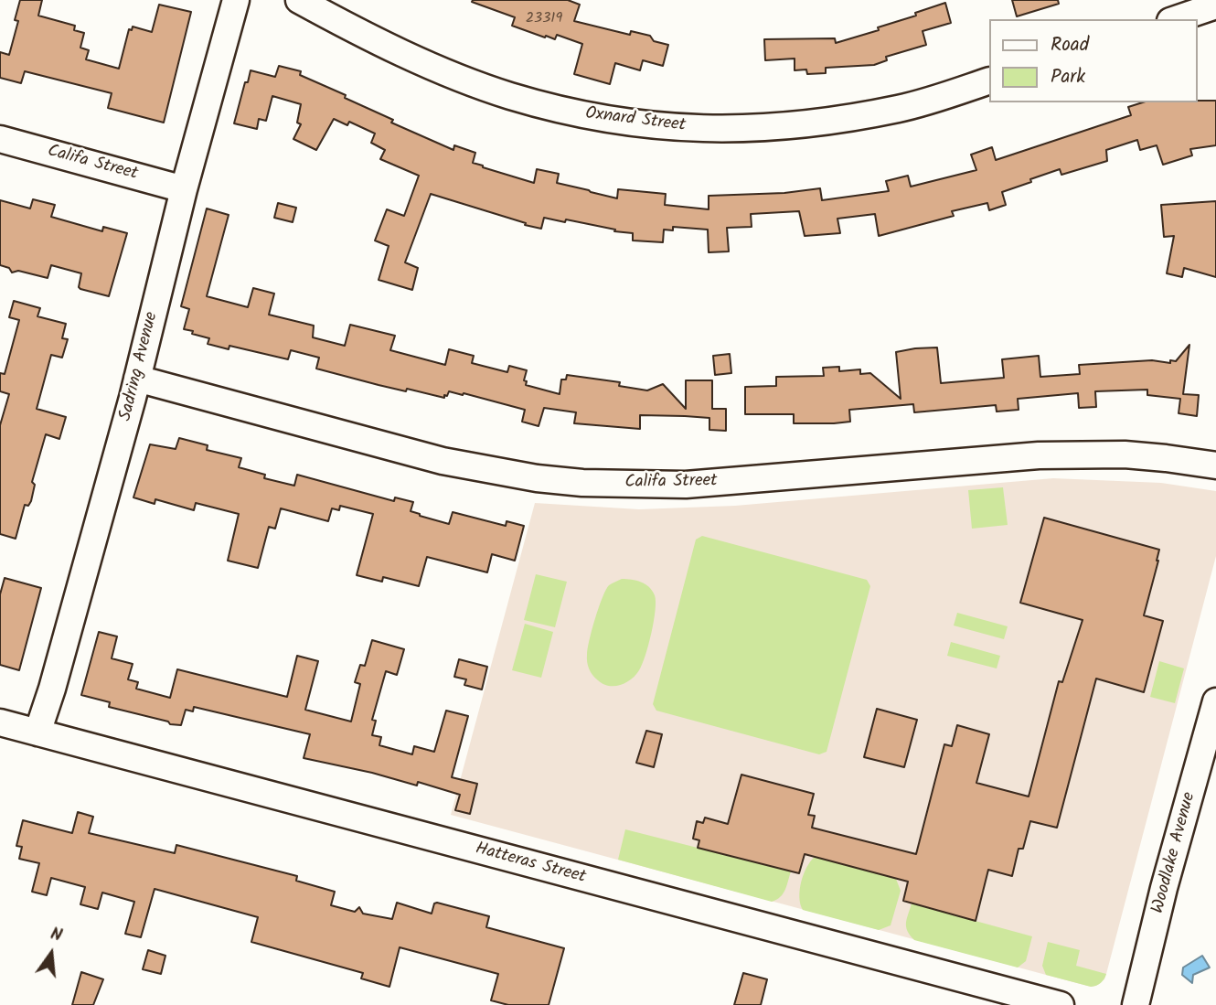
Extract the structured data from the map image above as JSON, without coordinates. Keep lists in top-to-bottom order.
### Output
{
  "streets": {
    "street": [
      "Oxnard Street",
      "Califa Street",
      "Sadring Avenue",
      "Woodlake Avenue",
      "Hatteras Street"
    ]
  },
  "crossings": [
    ["Califa Street", "Sadring Avenue"],
    ["Sadring Avenue", "Hatteras Street"]
  ],
  "house_numbers": ["23319"],
  "legend": ["Road", "Park"],
  "north": "top"
}
